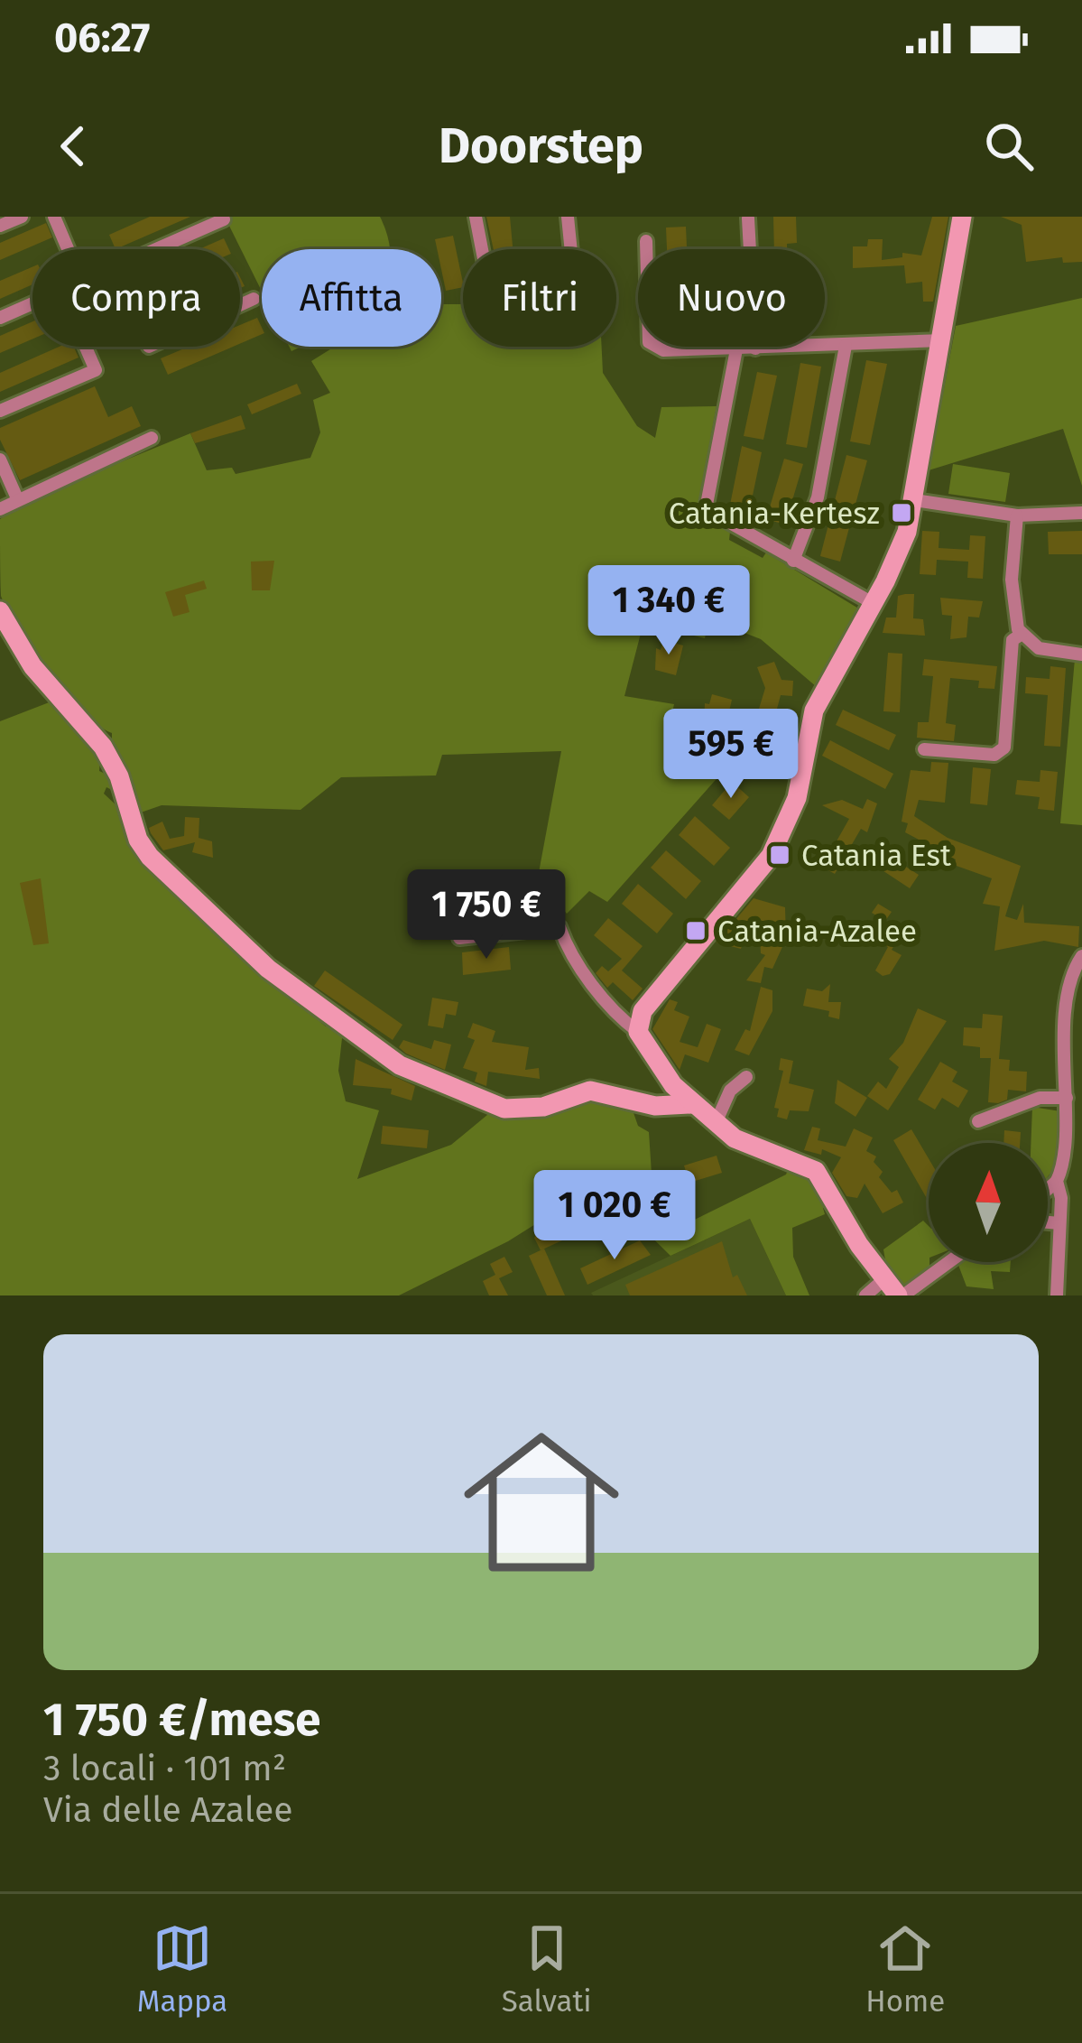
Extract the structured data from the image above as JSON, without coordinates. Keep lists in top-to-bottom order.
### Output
{
  "places": {
    "transit": ["Catania-Kertesz", "Catania Est", "Catania-Azalee"]
  },
  "north": "top",
  "page": {
    "status": "06:27",
    "header": "Doorstep",
    "chip": [
      "Compra",
      "Affitta",
      "Filtri",
      "Nuovo"
    ],
    "price": [
      "1 340 €",
      "595 €",
      "1 750 €",
      "1 020 €"
    ],
    "list": [
      {
        "name": "1 750 €/mese",
        "note": "3 locali · 101 m² · Via delle Azalee"
      }
    ],
    "tabs": ["Mappa", "Salvati", "Home"]
  }
}
